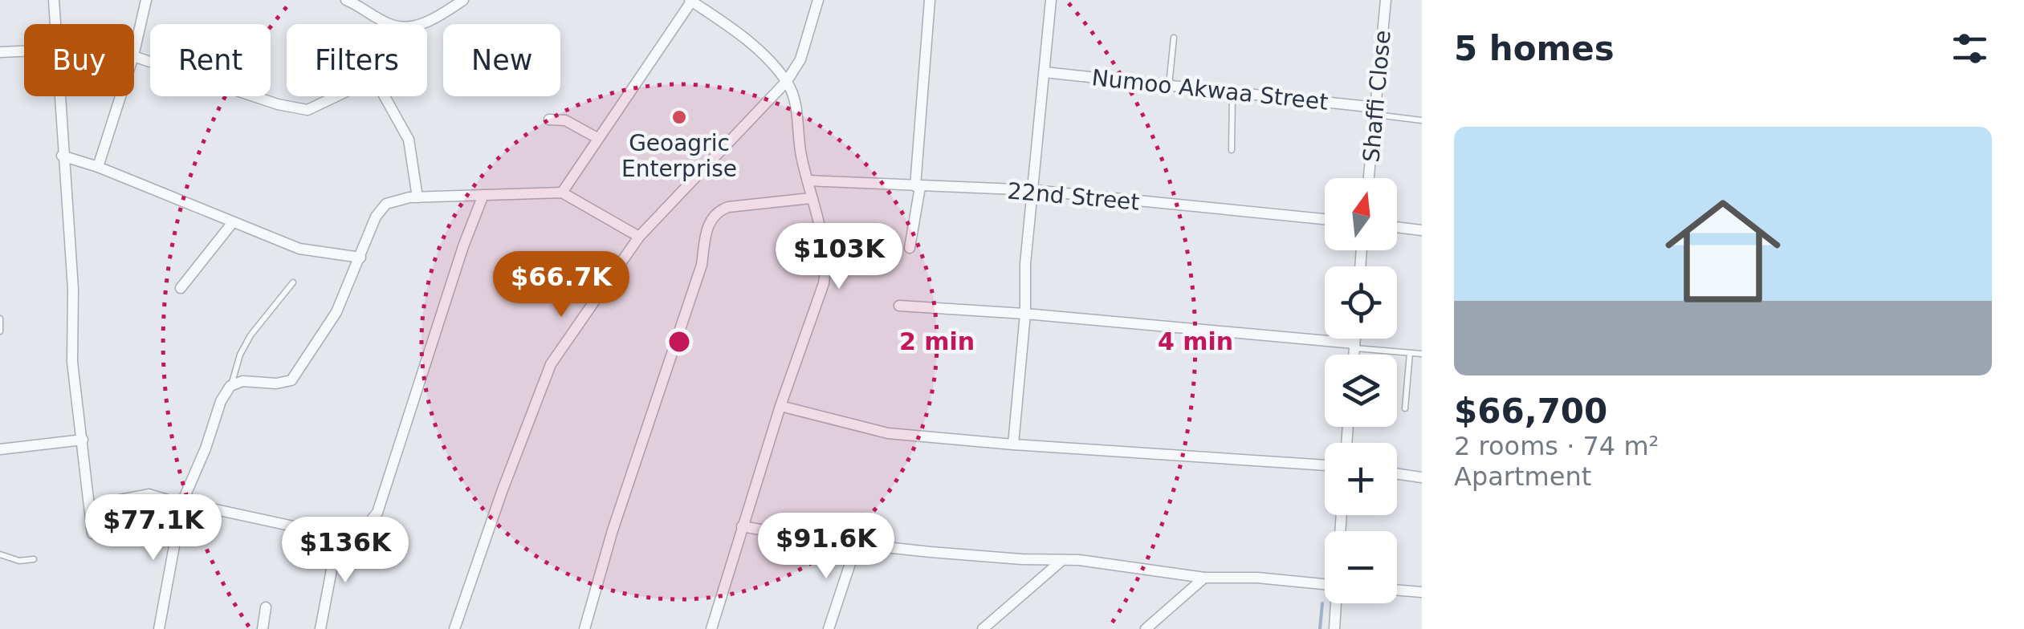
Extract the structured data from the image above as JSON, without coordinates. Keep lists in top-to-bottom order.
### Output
{
  "streets": {
    "street": ["Numoo Akwaa Street", "Shaffi Close", "22nd Street"]
  },
  "crossings": [
    ["Numoo Akwaa Street", "Shaffi Close"]
  ],
  "places": ["Geoagric Enterprise"],
  "north": "top",
  "page": {
    "heading": "5 homes",
    "chip": [
      "Buy",
      "Rent",
      "Filters",
      "New"
    ],
    "list": [
      {
        "name": "$66,700",
        "note": "2 rooms · 74 m² · Apartment"
      }
    ],
    "map_buttons": ["+", "−"],
    "price": [
      "$103K",
      "$66.7K",
      "$77.1K",
      "$91.6K",
      "$136K"
    ]
  },
  "rings": ["2 min", "4 min"]
}
